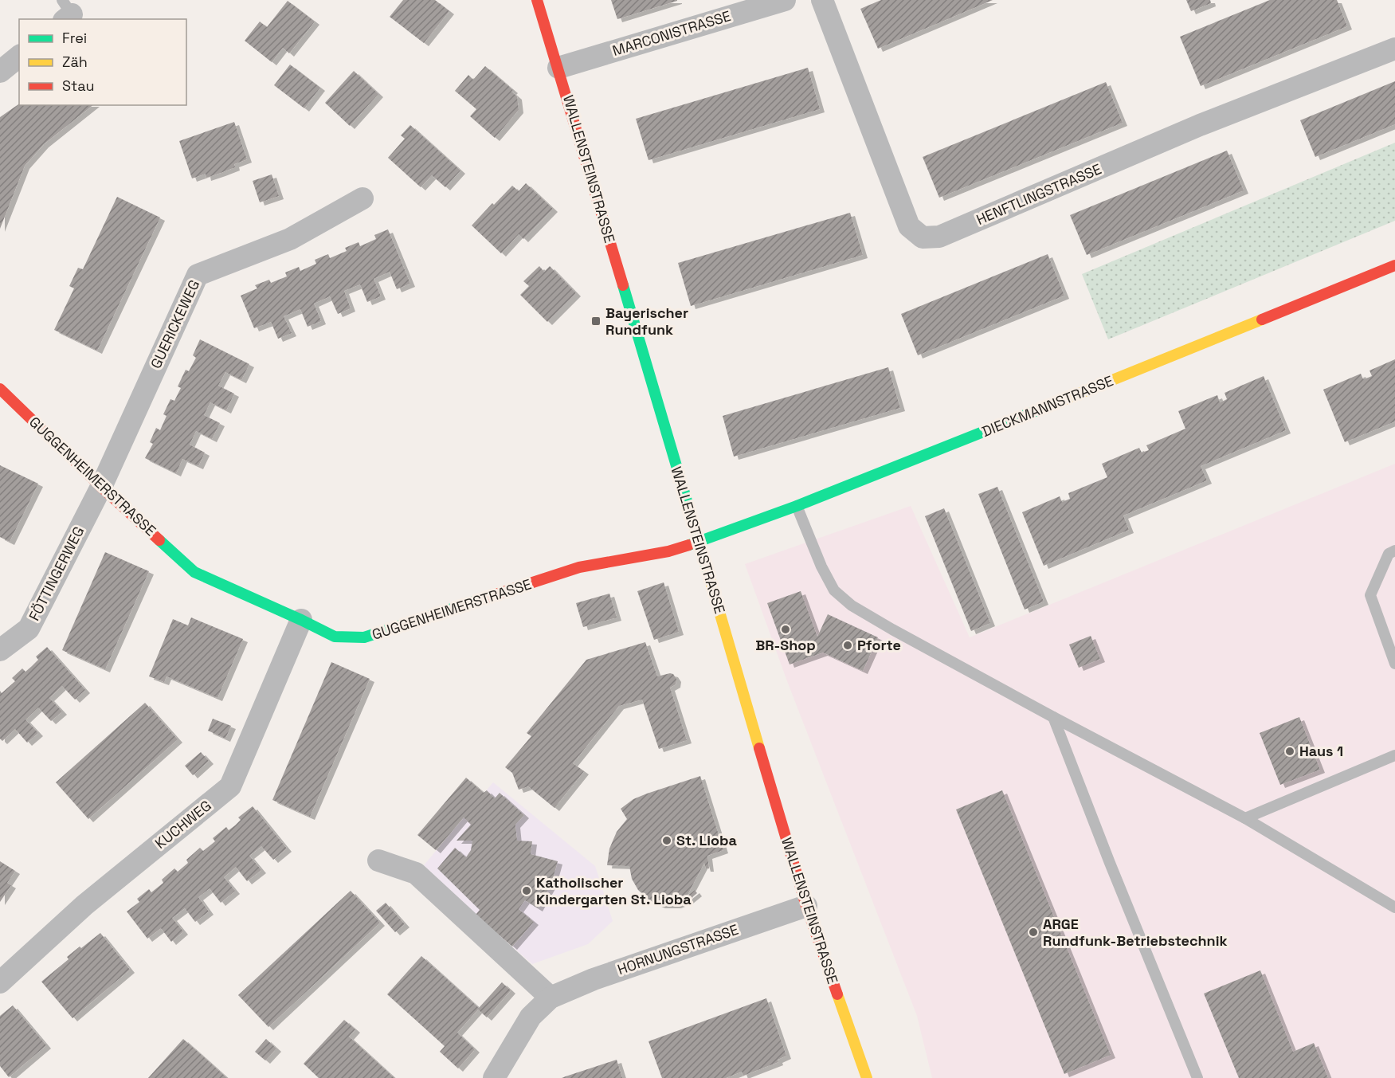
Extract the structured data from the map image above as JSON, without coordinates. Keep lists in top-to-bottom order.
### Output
{
  "streets": {
    "street": [
      "MARCONISTRASSE",
      "WALLENSTEINSTRASSE",
      "HENFTLINGSTRASSE",
      "GUERICKEWEG",
      "DIECKMANNSTRASSE",
      "GUGGENHEIMERSTRASSE",
      "FÖTTINGERWEG",
      "KUCHWEG",
      "HORNUNGSTRASSE"
    ]
  },
  "crossings": [
    ["MARCONISTRASSE", "WALLENSTEINSTRASSE"],
    ["WALLENSTEINSTRASSE", "DIECKMANNSTRASSE"],
    ["WALLENSTEINSTRASSE", "GUGGENHEIMERSTRASSE"],
    ["WALLENSTEINSTRASSE", "HORNUNGSTRASSE"],
    ["GUERICKEWEG", "GUGGENHEIMERSTRASSE"],
    ["GUERICKEWEG", "FÖTTINGERWEG"],
    ["DIECKMANNSTRASSE", "GUGGENHEIMERSTRASSE"],
    ["GUGGENHEIMERSTRASSE", "FÖTTINGERWEG"],
    ["GUGGENHEIMERSTRASSE", "KUCHWEG"]
  ],
  "places": {
    "transit": ["Bayerischer Rundfunk"],
    "other": [
      "BR-Shop",
      "Pforte",
      "Haus 1",
      "St. Lioba",
      "Katholischer Kindergarten St. Lioba",
      "ARGE Rundfunk-Betriebstechnik"
    ]
  },
  "legend": ["Frei", "Zäh", "Stau"]
}
